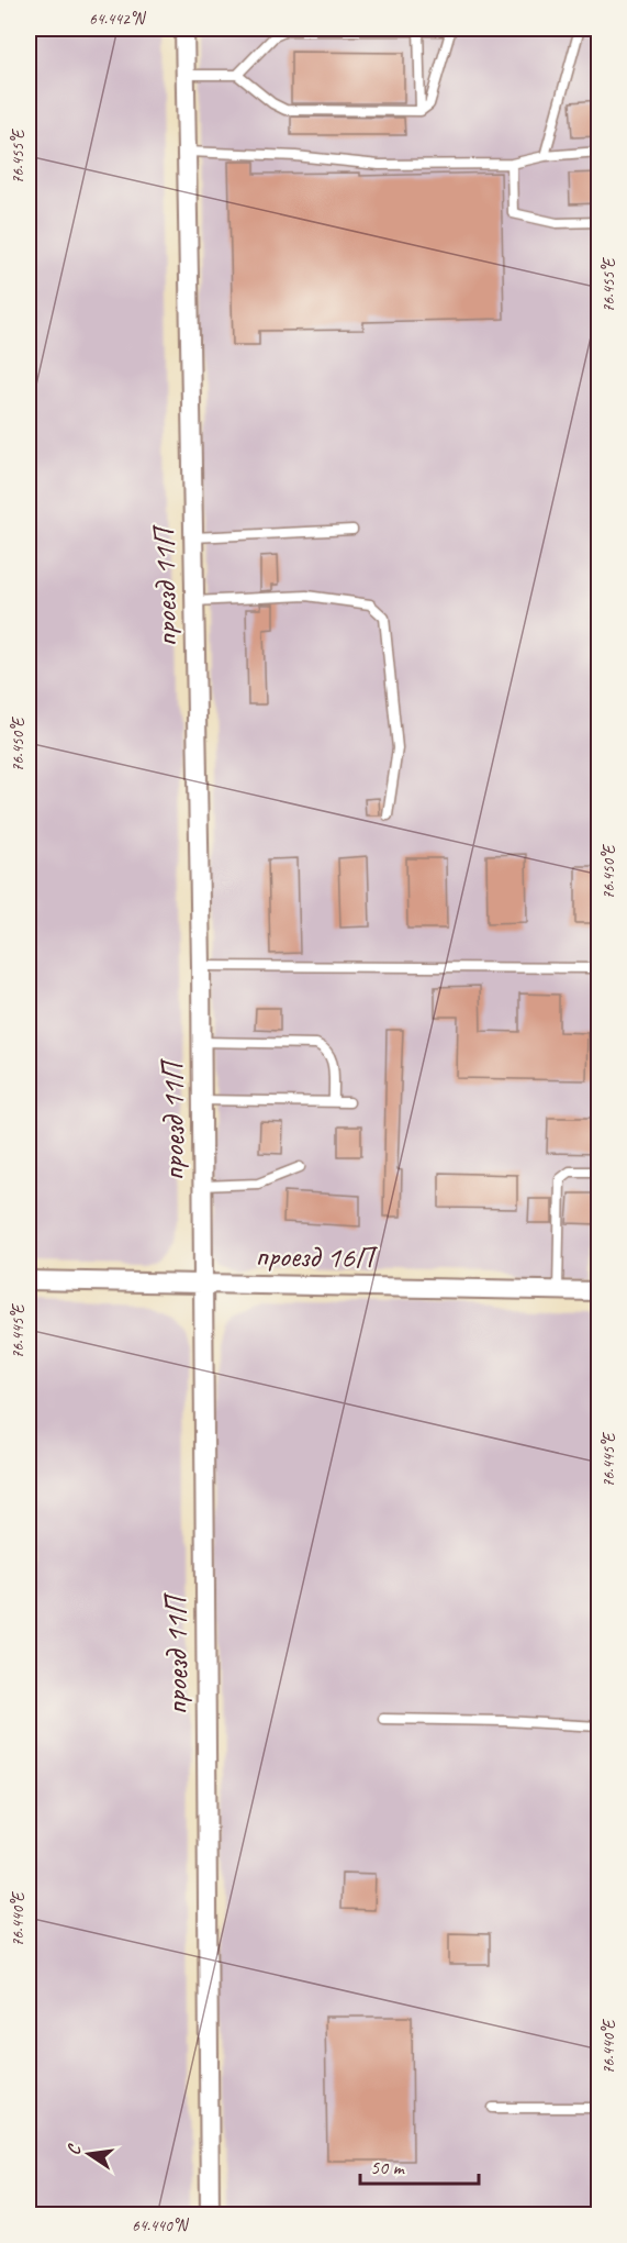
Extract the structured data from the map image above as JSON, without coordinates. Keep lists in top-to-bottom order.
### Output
{
  "streets": {
    "street": ["проезд 11П", "проезд 16П"]
  },
  "crossings": [
    ["проезд 11П", "проезд 16П"]
  ],
  "scale_bar": "50 m",
  "north": "left",
  "coordinates": [
    "64.442°N",
    "76.455°E",
    "76.450°E",
    "76.445°E",
    "76.440°E",
    "64.440°N"
  ]
}
